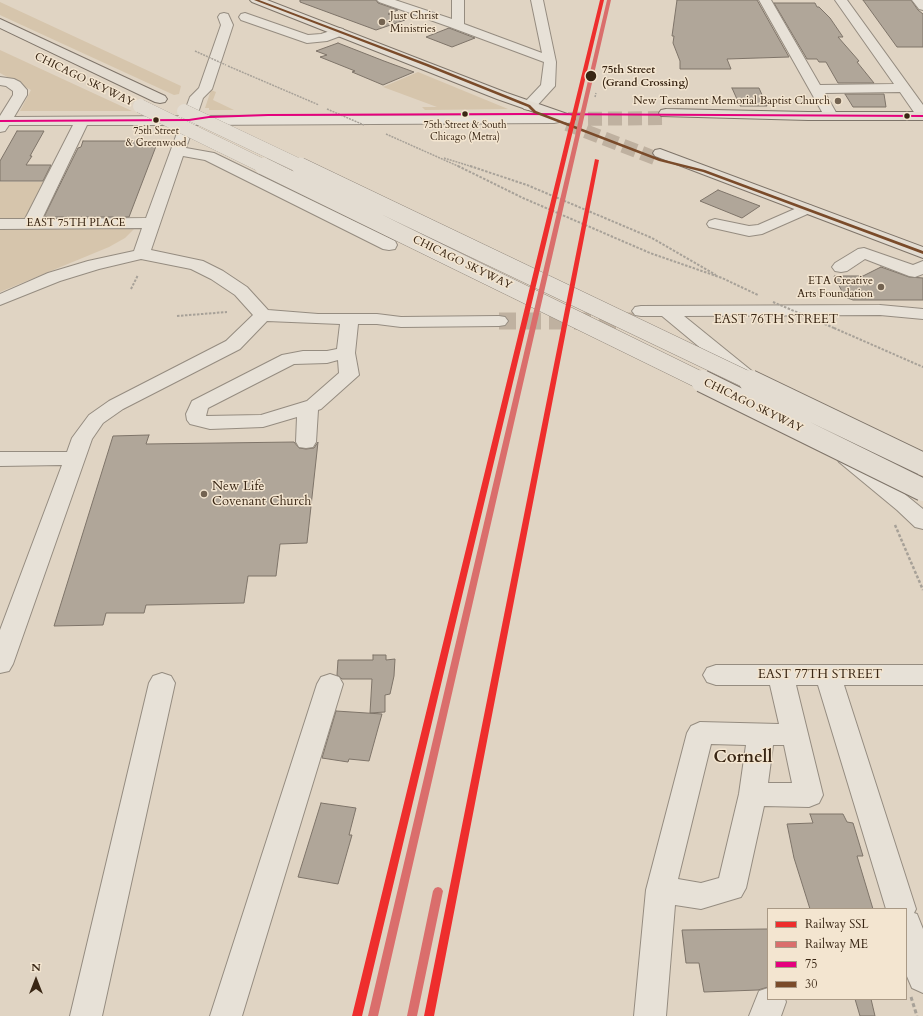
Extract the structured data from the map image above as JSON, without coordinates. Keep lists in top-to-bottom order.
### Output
{
  "streets": {
    "main road": ["CHICAGO SKYWAY"],
    "street": ["EAST 75TH PLACE", "EAST 76TH STREET", "EAST 77TH STREET"]
  },
  "districts": ["Cornell"],
  "places": [
    "Just Christ Ministries",
    "75th Street (Grand Crossing)",
    "New Testament Memorial Baptist Church",
    "75th Street & South Chicago (Metra)",
    "75th Street & Greenwood",
    "ETA Creative Arts Foundation",
    "New Life Covenant Church"
  ],
  "lines": [
    "rail line SSL",
    "rail line ME",
    "transit line 30",
    "transit line 75"
  ],
  "legend": [
    "Railway SSL",
    "Railway ME",
    "75",
    "30"
  ],
  "north": "top"
}
